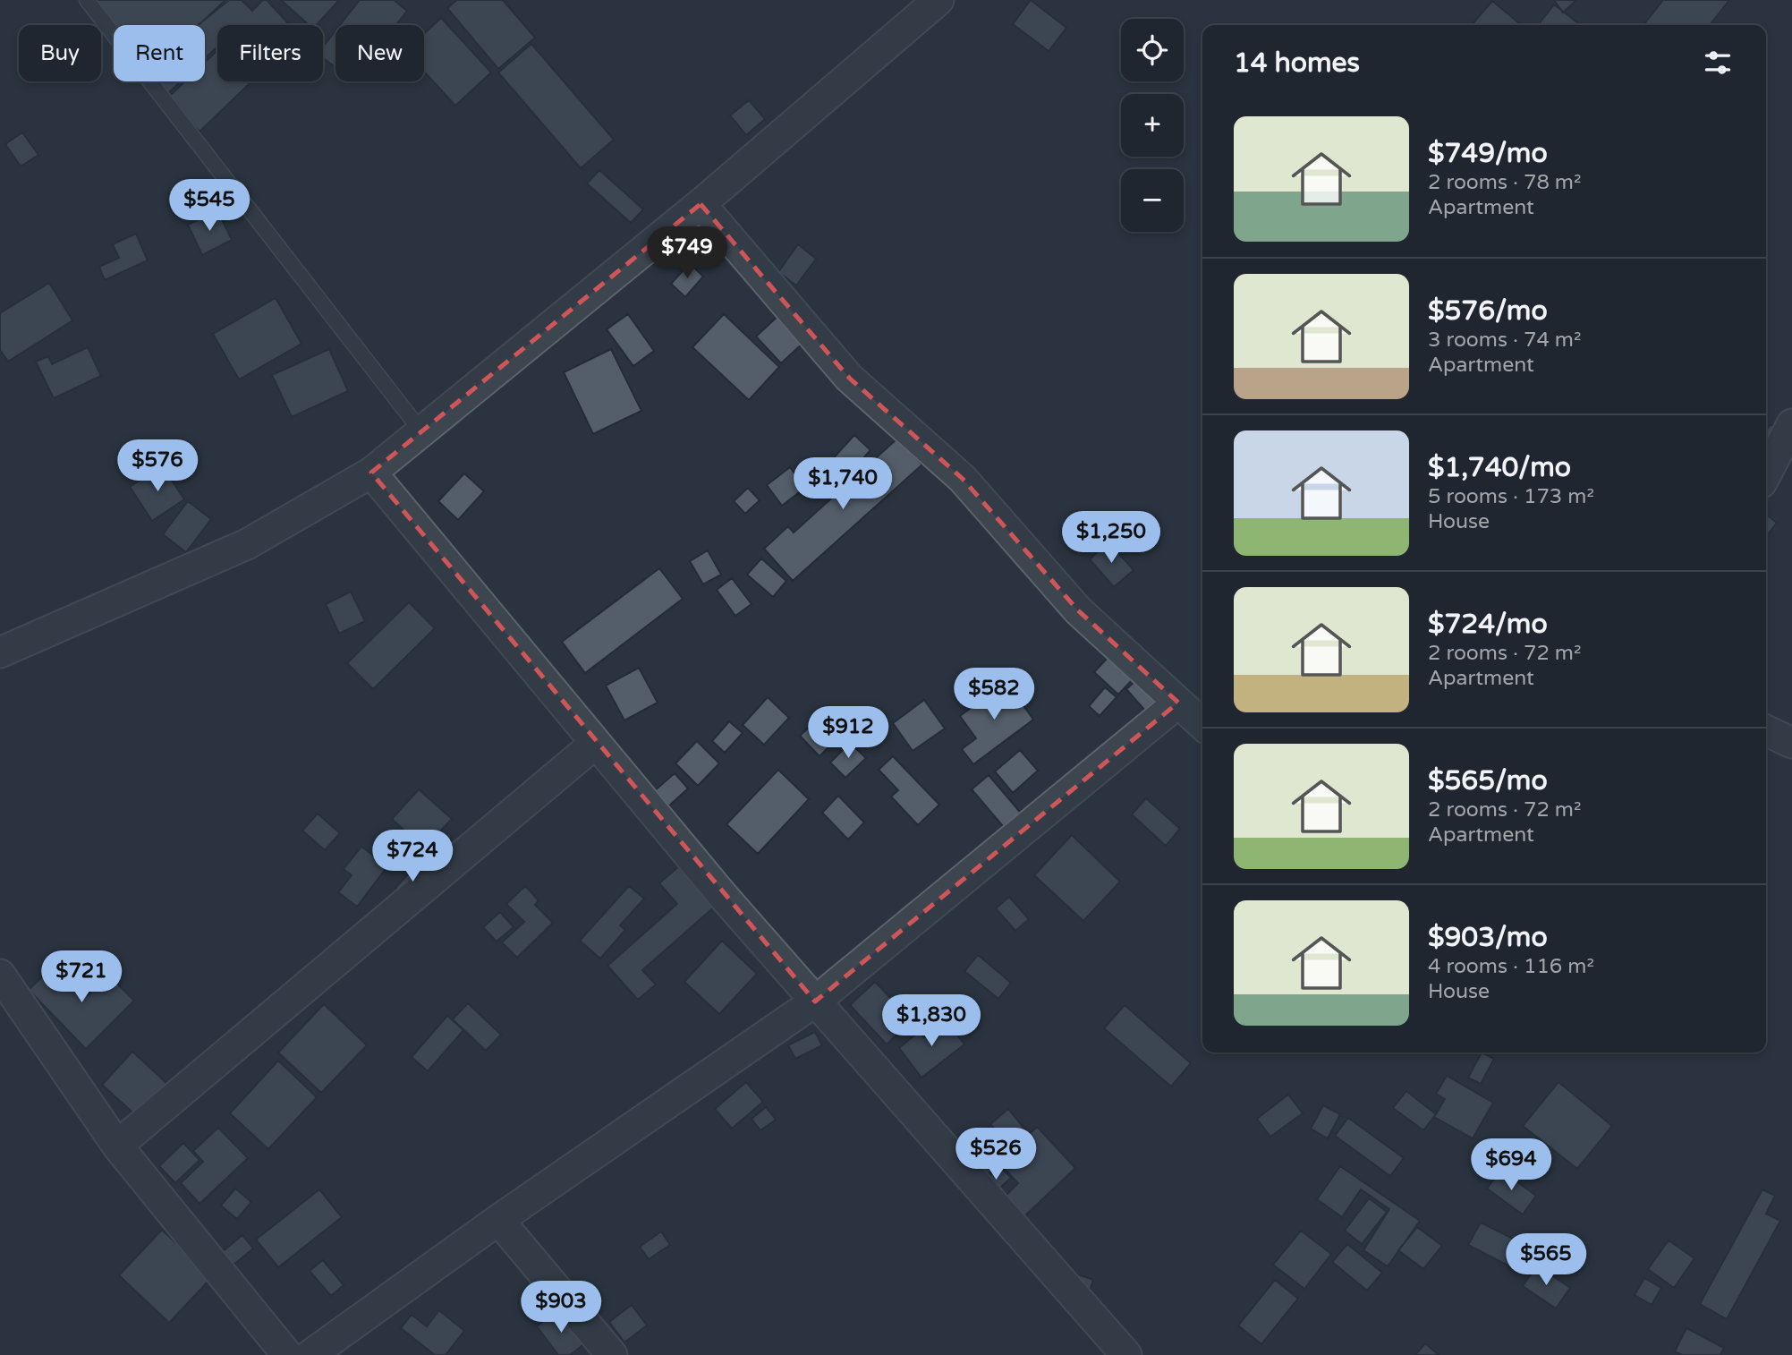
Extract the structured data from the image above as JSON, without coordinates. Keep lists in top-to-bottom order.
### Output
{
  "page": {
    "map_buttons": ["+", "−"],
    "chip": [
      "Buy",
      "Rent",
      "Filters",
      "New"
    ],
    "heading": "14 homes",
    "list": [
      {
        "name": "$749/mo",
        "note": "2 rooms · 78 m² · Apartment"
      },
      {
        "name": "$576/mo",
        "note": "3 rooms · 74 m² · Apartment"
      },
      {
        "name": "$1,740/mo",
        "note": "5 rooms · 173 m² · House"
      },
      {
        "name": "$724/mo",
        "note": "2 rooms · 72 m² · Apartment"
      },
      {
        "name": "$565/mo",
        "note": "2 rooms · 72 m² · Apartment"
      },
      {
        "name": "$903/mo",
        "note": "4 rooms · 116 m² · House"
      }
    ],
    "price": [
      "$545",
      "$749",
      "$576",
      "$1,740",
      "$1,250",
      "$582",
      "$912",
      "$724",
      "$721",
      "$1,830",
      "$526",
      "$694",
      "$565",
      "$903"
    ]
  }
}
